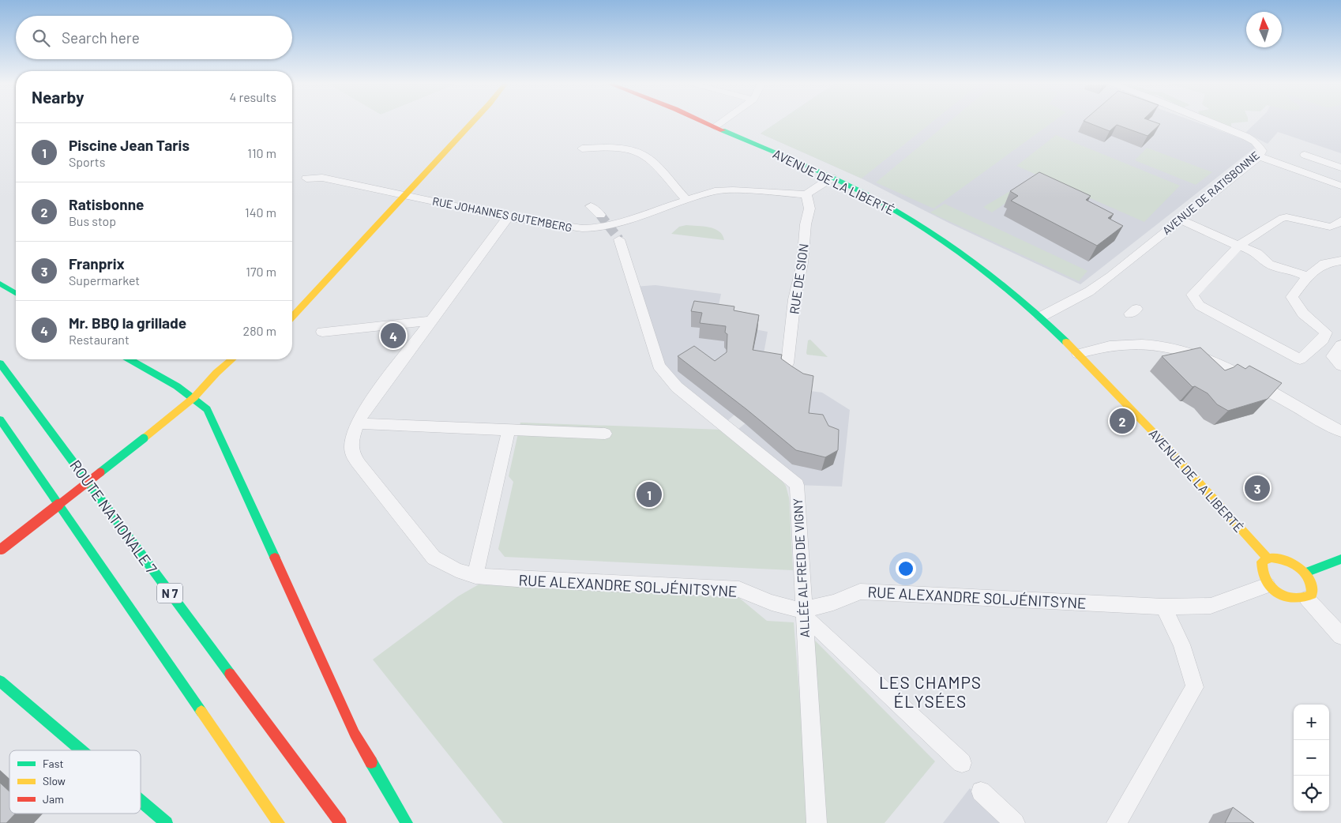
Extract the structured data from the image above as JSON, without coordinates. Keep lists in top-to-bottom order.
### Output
{
  "streets": {
    "main road": ["AVENUE DE LA LIBERTÉ", "ROUTE NATIONALE 7", "N 7"],
    "street": [
      "AVENUE DE RATISBONNE",
      "RUE JOHANNES GUTEMBERG",
      "RUE DE SION",
      "ALLÉE ALFRED DE VIGNY",
      "RUE ALEXANDRE SOLJÉNITSYNE"
    ]
  },
  "crossings": [
    ["AVENUE DE LA LIBERTÉ", "AVENUE DE RATISBONNE"],
    ["AVENUE DE LA LIBERTÉ", "RUE ALEXANDRE SOLJÉNITSYNE"],
    ["RUE JOHANNES GUTEMBERG", "RUE DE SION"],
    ["RUE JOHANNES GUTEMBERG", "RUE ALEXANDRE SOLJÉNITSYNE"],
    ["ALLÉE ALFRED DE VIGNY", "RUE ALEXANDRE SOLJÉNITSYNE"]
  ],
  "districts": ["LES CHAMPS ÉLYSÉES"],
  "legend": ["Fast", "Slow", "Jam"],
  "north": "top",
  "page": {
    "search": "Search here",
    "heading": ["Nearby", "4 results"],
    "list": [
      {
        "mark": "1",
        "name": "Piscine Jean Taris",
        "note": "Sports",
        "value": "110 m"
      },
      {
        "mark": "2",
        "name": "Ratisbonne",
        "note": "Bus stop",
        "value": "140 m"
      },
      {
        "mark": "3",
        "name": "Franprix",
        "note": "Supermarket",
        "value": "170 m"
      },
      {
        "mark": "4",
        "name": "Mr. BBQ la grillade",
        "note": "Restaurant",
        "value": "280 m"
      }
    ],
    "pins": [
      "4",
      "2",
      "3",
      "1"
    ],
    "map_buttons": ["+", "−"]
  }
}
